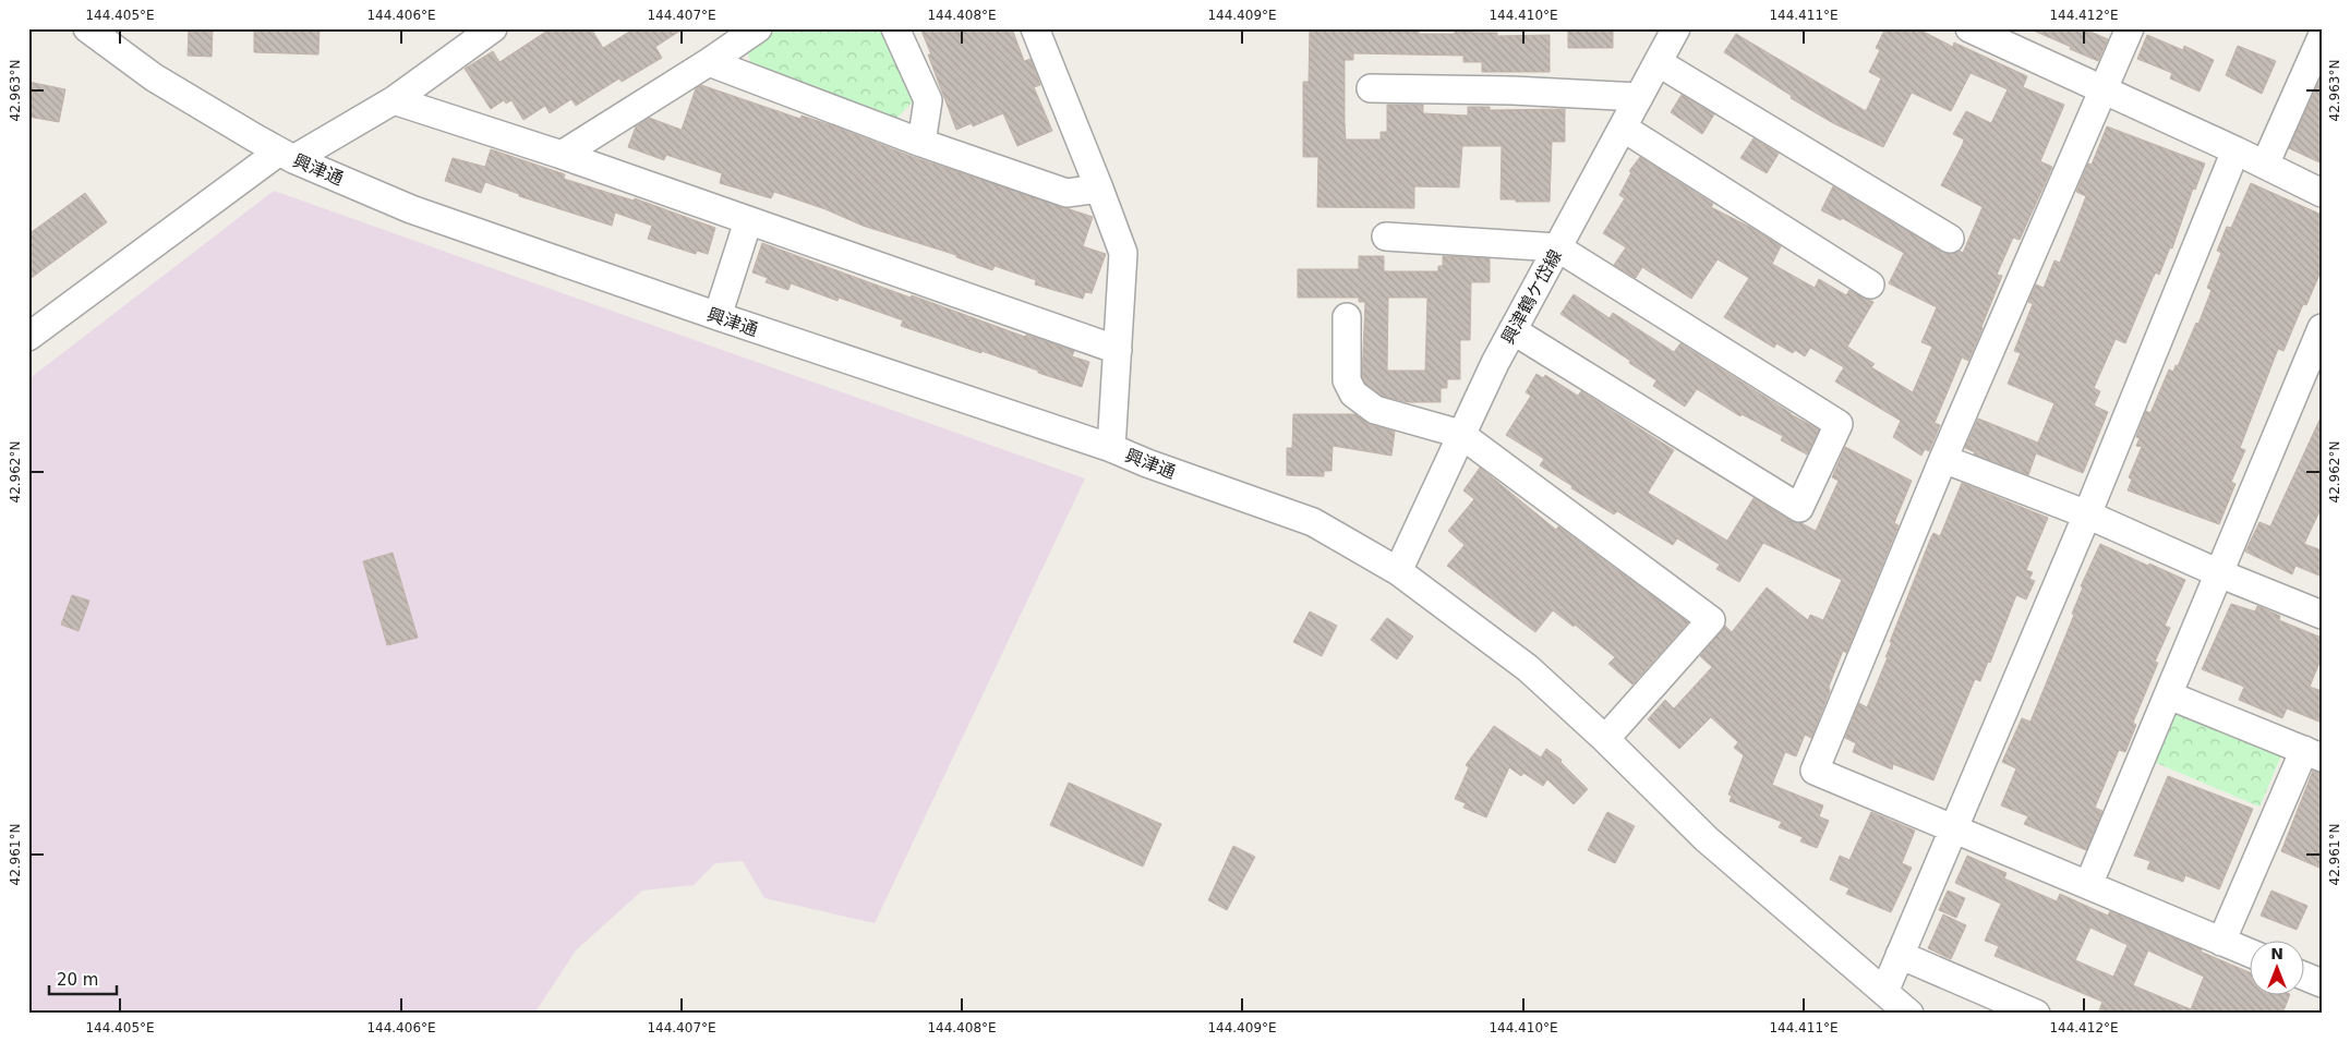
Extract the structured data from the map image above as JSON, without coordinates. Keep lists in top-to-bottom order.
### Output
{
  "streets": {
    "street": ["興津通", "興津鶴ケ岱線"]
  },
  "crossings": [
    ["興津通", "興津鶴ケ岱線"]
  ],
  "scale_bar": "20 m",
  "north": "top",
  "coordinates": [
    "144.405°E",
    "144.406°E",
    "144.407°E",
    "144.408°E",
    "144.409°E",
    "144.410°E",
    "144.411°E",
    "144.412°E",
    "42.963°N",
    "42.962°N",
    "42.961°N"
  ]
}
